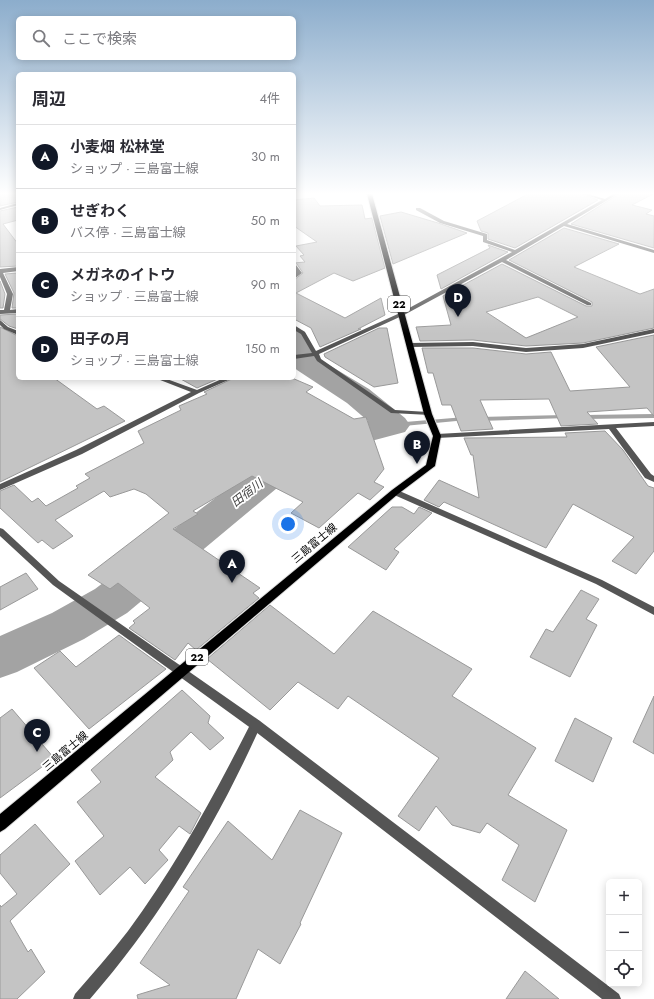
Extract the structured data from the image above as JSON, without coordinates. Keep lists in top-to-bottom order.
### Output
{
  "streets": {
    "main road": ["22", "三島富士線"]
  },
  "crossings": [
    ["22", "三島富士線"]
  ],
  "water": ["田宿川"],
  "page": {
    "search": "ここで検索",
    "heading": ["周辺", "4件"],
    "list": [
      {
        "mark": "A",
        "name": "小麦畑 松林堂",
        "note": "ショップ · 三島富士線",
        "value": "30 m"
      },
      {
        "mark": "B",
        "name": "せぎわく",
        "note": "バス停 · 三島富士線",
        "value": "50 m"
      },
      {
        "mark": "C",
        "name": "メガネのイトウ",
        "note": "ショップ · 三島富士線",
        "value": "90 m"
      },
      {
        "mark": "D",
        "name": "田子の月",
        "note": "ショップ · 三島富士線",
        "value": "150 m"
      }
    ],
    "pins": [
      "D",
      "B",
      "A",
      "C"
    ],
    "map_buttons": ["+", "−"]
  }
}
